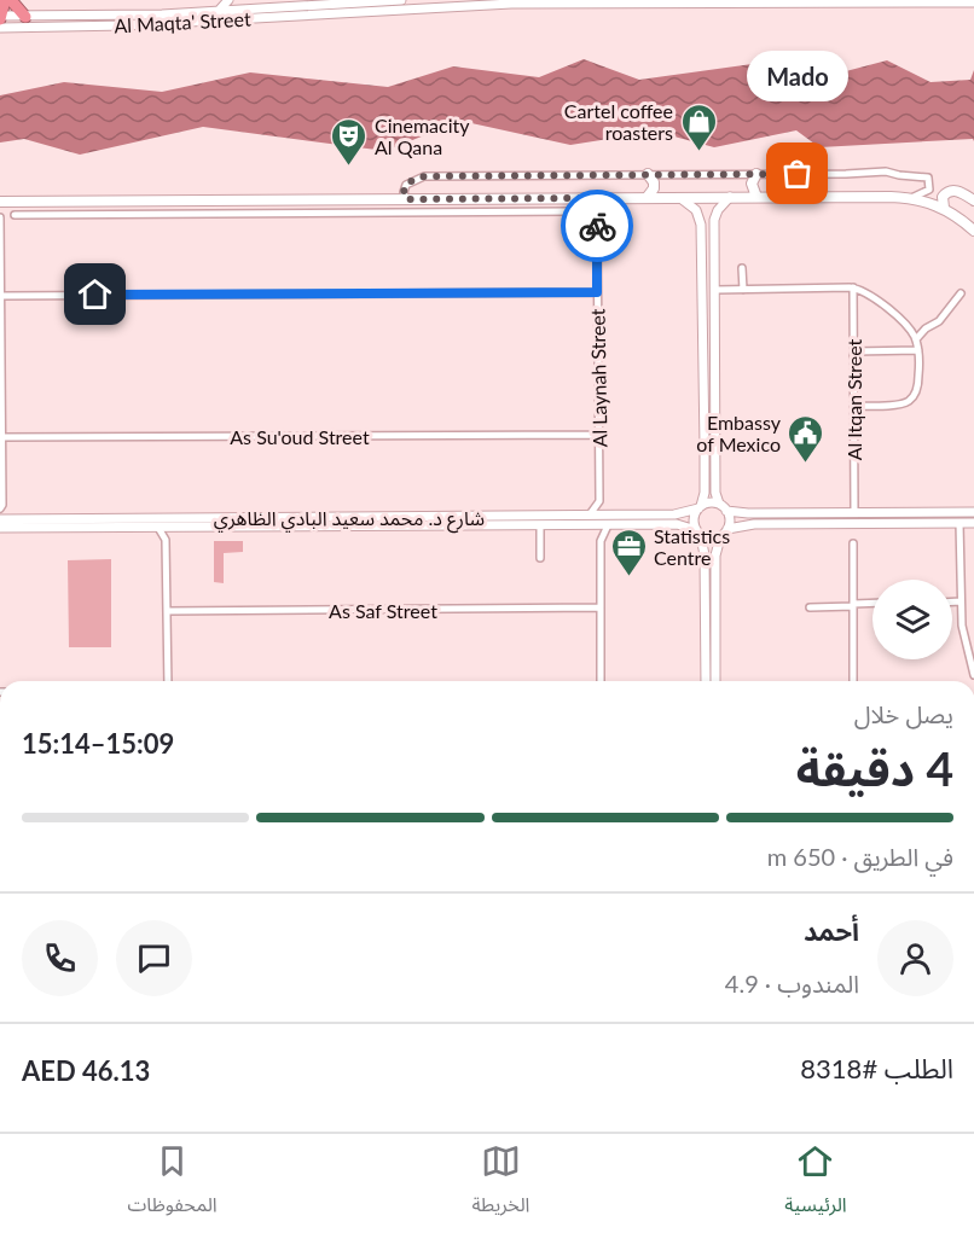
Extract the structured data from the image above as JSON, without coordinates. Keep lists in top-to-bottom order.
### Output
{
  "streets": {
    "street": [
      "Al Maqta' Street",
      "Al Laynah Street",
      "Al Itqan Street",
      "As Su'oud Street",
      "شارع د. محمد سعيد البادي الظاهري",
      "As Saf Street"
    ]
  },
  "crossings": [
    ["Al Laynah Street", "As Su'oud Street"]
  ],
  "places": {
    "shop": ["Cartel coffee roasters"],
    "theatre": ["Cinemacity Al Qana"],
    "other": ["Mado"],
    "public building": ["Embassy of Mexico"],
    "office": ["Statistics Centre"]
  },
  "page": {
    "bubble": "Mado",
    "heading": ["4 دقيقة", "يصل خلال", "15:09–15:14"],
    "panel": [
      "أحمد",
      "المندوب · 4.9",
      "الطلب #8318",
      "AED 46.13"
    ],
    "bar": "في الطريق · 650 m",
    "tabs": ["الرئيسية", "الخريطة", "المحفوظات"]
  }
}
